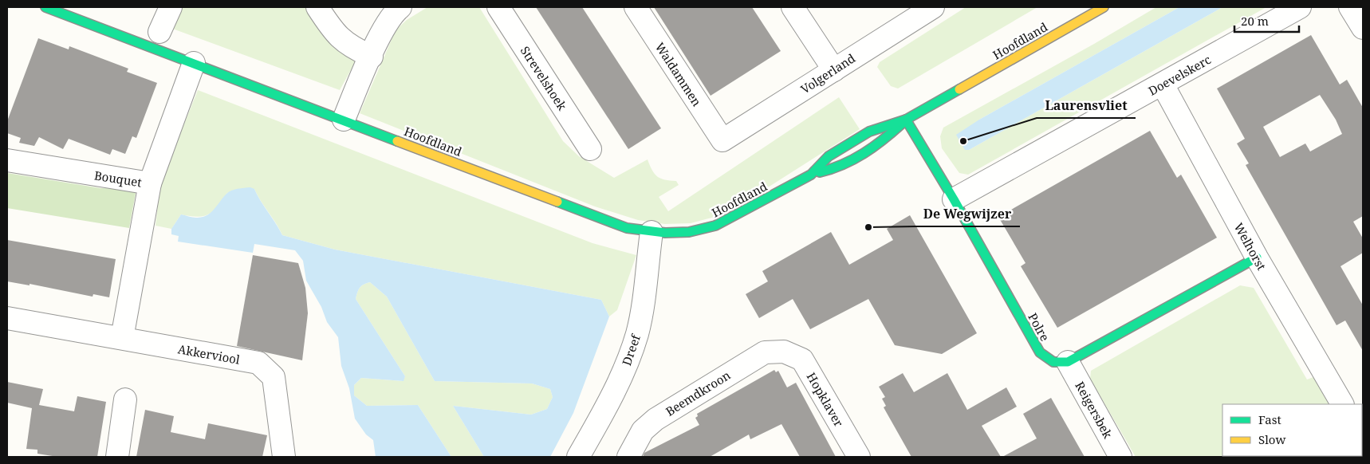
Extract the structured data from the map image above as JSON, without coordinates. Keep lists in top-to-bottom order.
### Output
{
  "streets": {
    "street": [
      "Hoofdland",
      "Volgerland",
      "Waldammen",
      "Doevelskerc",
      "Strevelshoek",
      "Bouquet",
      "Welhorst",
      "Polre",
      "Dreef",
      "Akkerviool",
      "Beemdkroon",
      "Hopklaver",
      "Reigersbek"
    ]
  },
  "crossings": [
    ["Hoofdland", "Bouquet"],
    ["Hoofdland", "Polre"],
    ["Hoofdland", "Dreef"],
    ["Volgerland", "Waldammen"],
    ["Doevelskerc", "Welhorst"],
    ["Doevelskerc", "Polre"],
    ["Polre", "Reigersbek"],
    ["Beemdkroon", "Hopklaver"]
  ],
  "places": ["Laurensvliet", "De Wegwijzer"],
  "legend": ["Fast", "Slow"],
  "scale_bar": "20 m"
}
